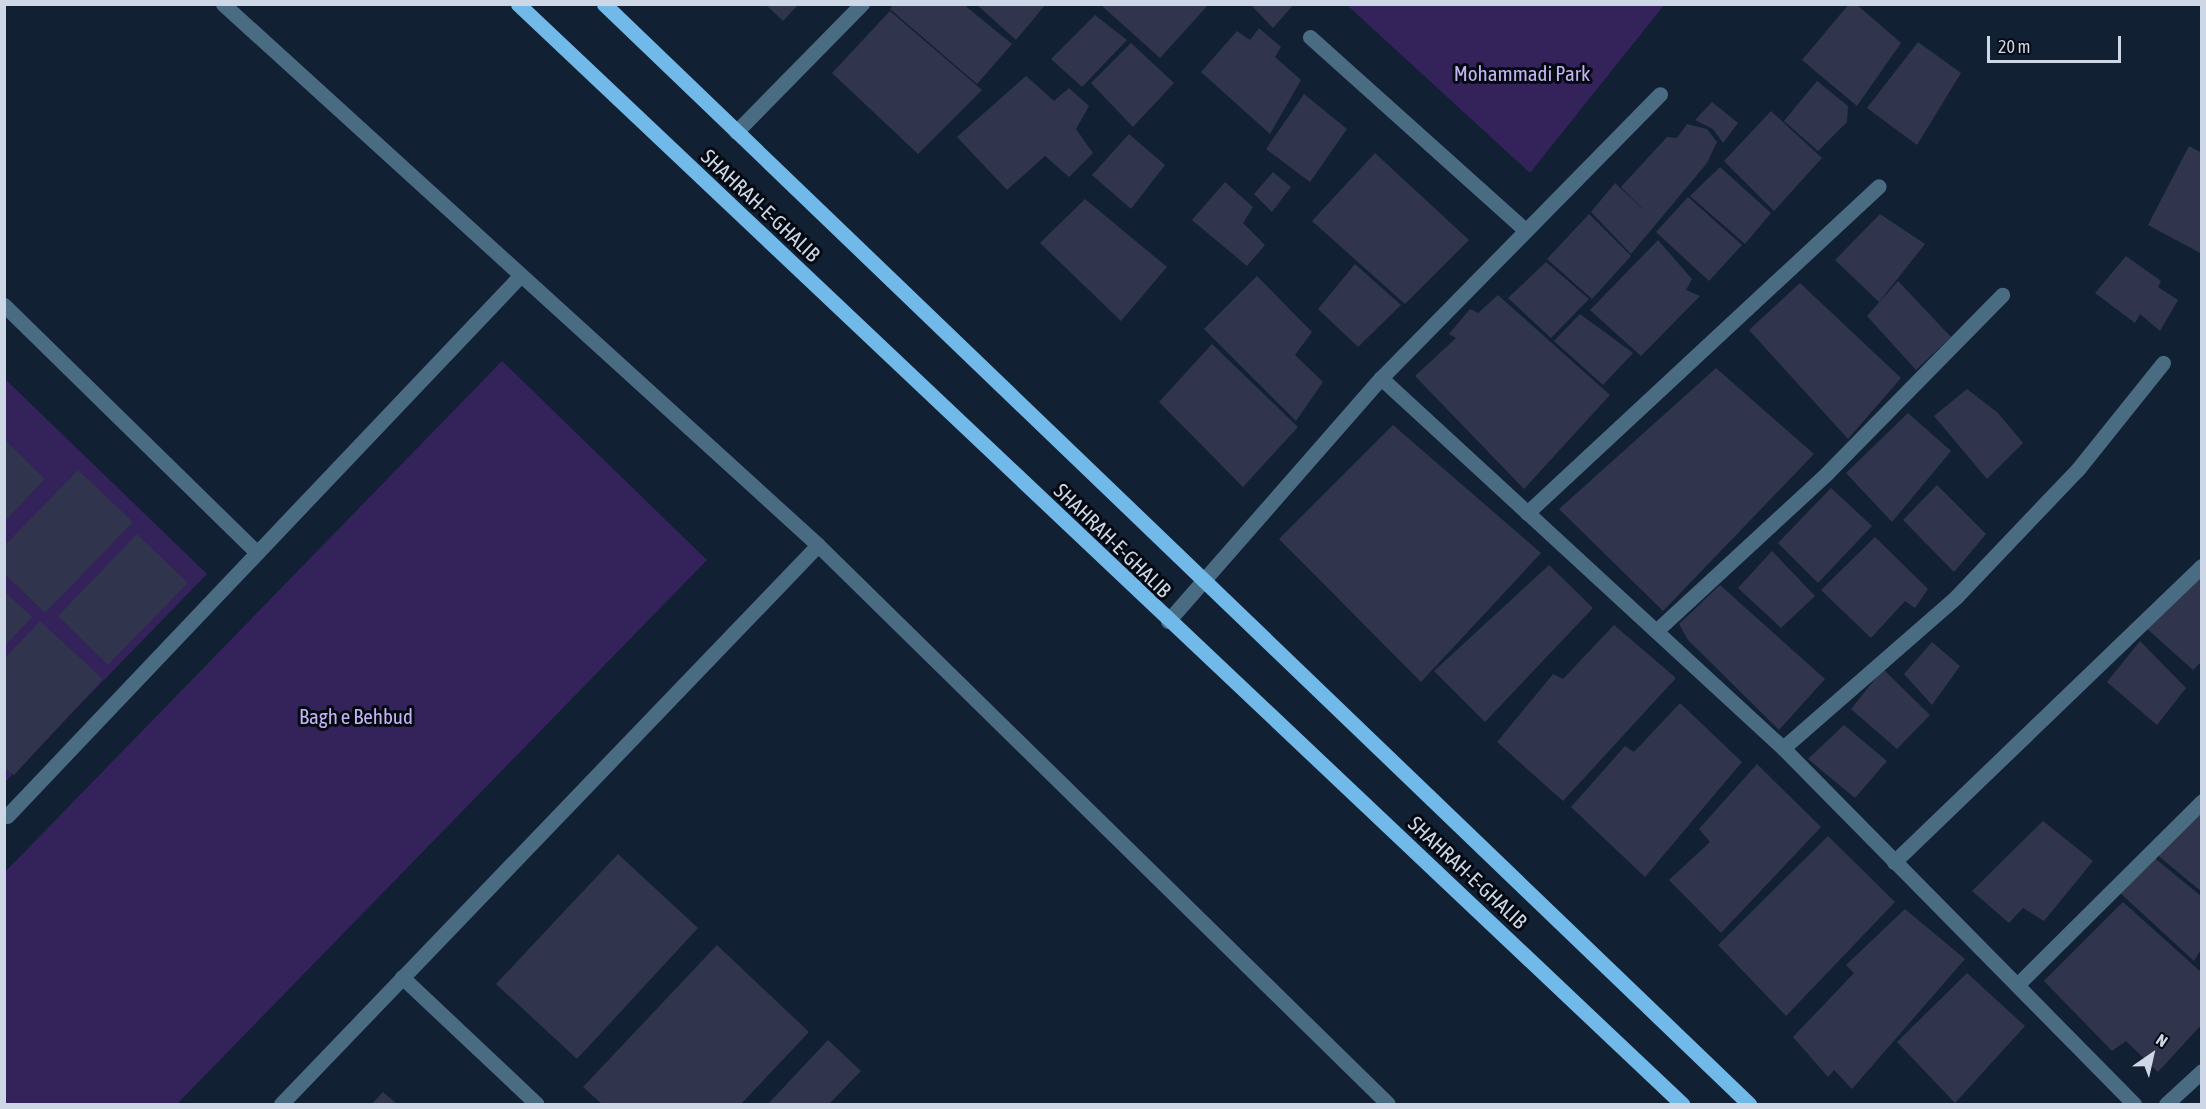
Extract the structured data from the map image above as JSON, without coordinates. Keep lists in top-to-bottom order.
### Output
{
  "streets": {
    "main road": ["SHAHRAH-E-GHALIB"]
  },
  "parks": ["Mohammadi Park", "Bagh e Behbud"],
  "scale_bar": "20 m",
  "north": "top right"
}
